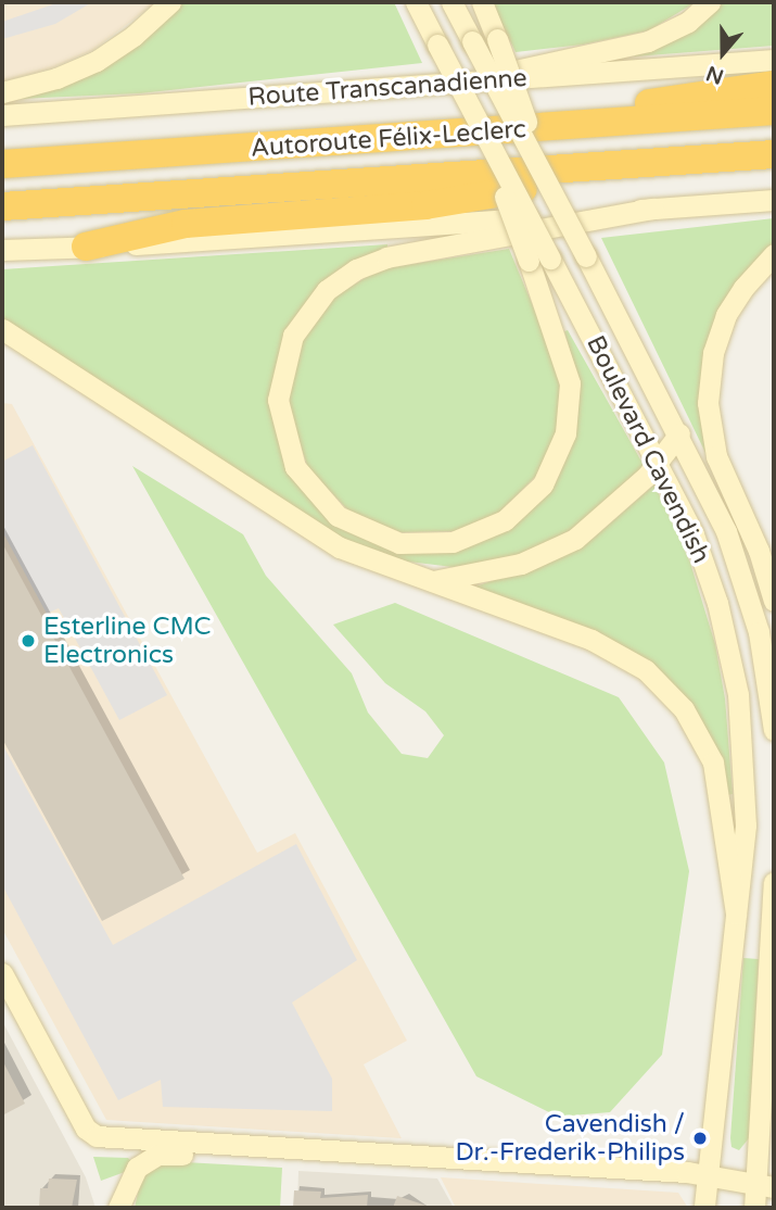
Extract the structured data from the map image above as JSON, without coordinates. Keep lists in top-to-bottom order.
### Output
{
  "streets": {
    "highway": ["Autoroute Félix-Leclerc"],
    "main road": ["Route Transcanadienne", "Boulevard Cavendish"]
  },
  "places": ["Esterline CMC Electronics", "Cavendish / Dr.-Frederik-Philips"],
  "north": "bottom"
}
